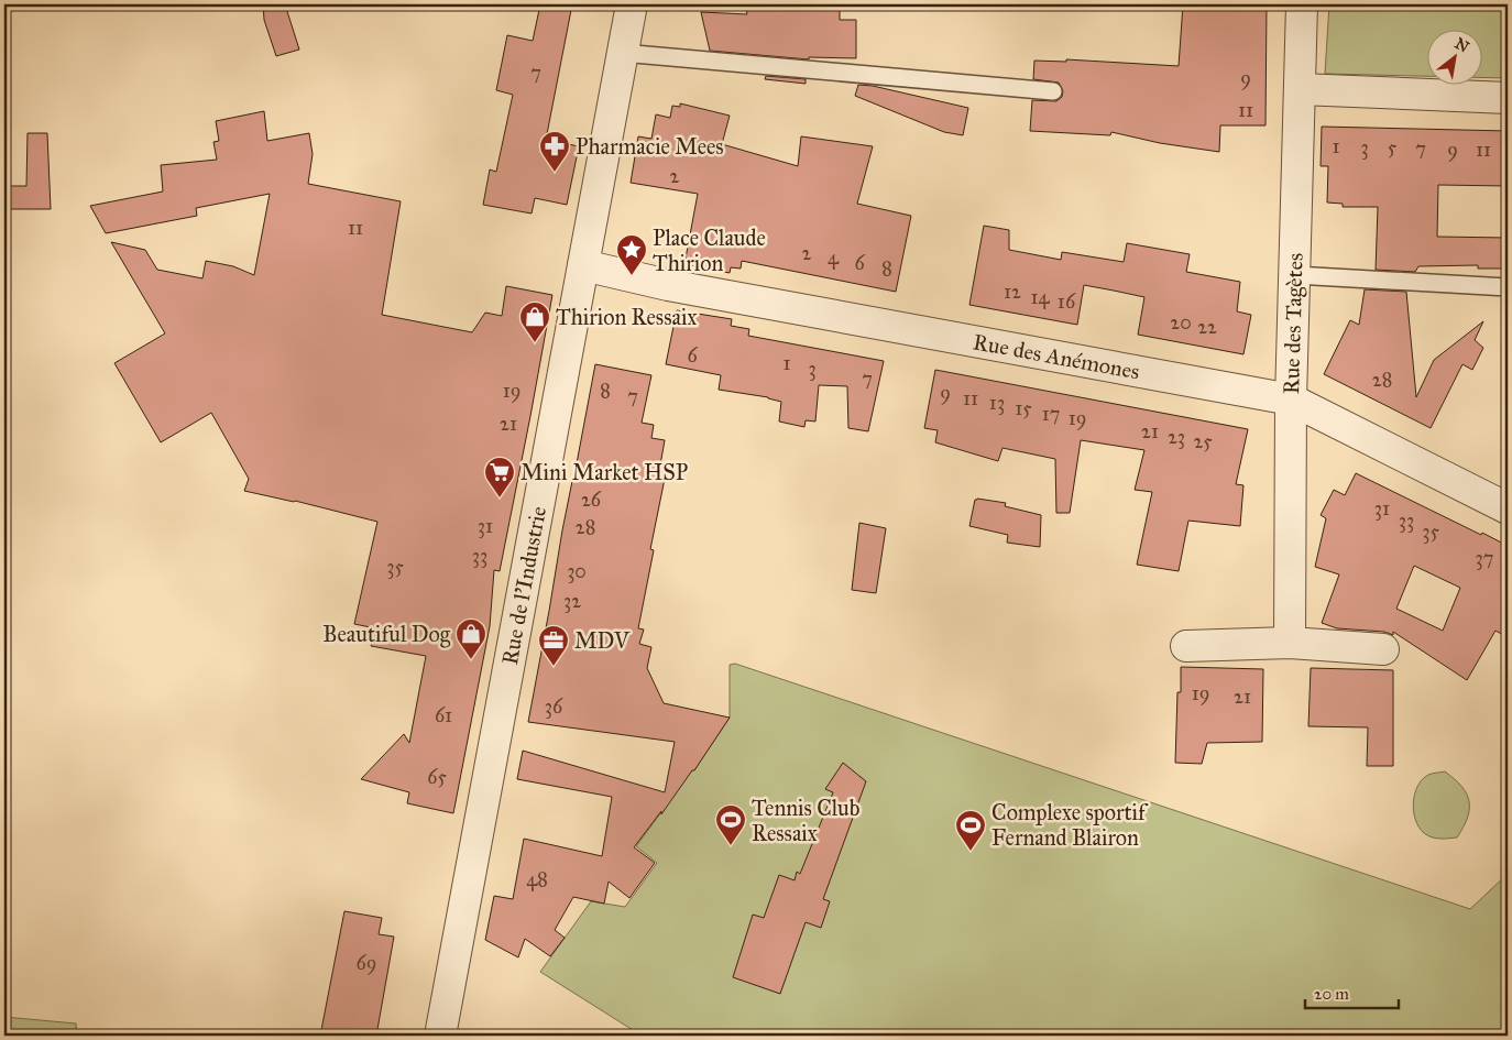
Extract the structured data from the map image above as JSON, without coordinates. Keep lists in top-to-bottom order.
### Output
{
  "streets": {
    "street": ["Rue des Tagètes", "Rue des Anémones", "Rue de l'Industrie"]
  },
  "crossings": [
    ["Rue des Tagètes", "Rue des Anémones"],
    ["Rue des Anémones", "Rue de l'Industrie"]
  ],
  "places": {
    "pharmacy": ["Pharmacie Mees"],
    "place": ["Place Claude Thirion"],
    "shop": ["Thirion Ressaix", "Beautiful Dog"],
    "supermarket": ["Mini Market HSP"],
    "office": ["MDV"],
    "sports": ["Tennis Club Ressaix", "Complexe sportif Fernand Blairon"]
  },
  "house_numbers": [
    "7",
    "9",
    "11",
    "1",
    "3",
    "5",
    "7",
    "9",
    "11",
    "2",
    "11",
    "2",
    "4",
    "6",
    "8",
    "12",
    "14",
    "16",
    "20",
    "22",
    "6",
    "1",
    "3",
    "7",
    "28",
    "19",
    "8",
    "9",
    "7",
    "11",
    "13",
    "15",
    "17",
    "19",
    "21",
    "21",
    "23",
    "25",
    "26",
    "31",
    "33",
    "31",
    "28",
    "35",
    "33",
    "37",
    "35",
    "30",
    "32",
    "19",
    "21",
    "36",
    "61",
    "65",
    "48",
    "69"
  ],
  "scale_bar": "20 m",
  "north": "top right"
}
